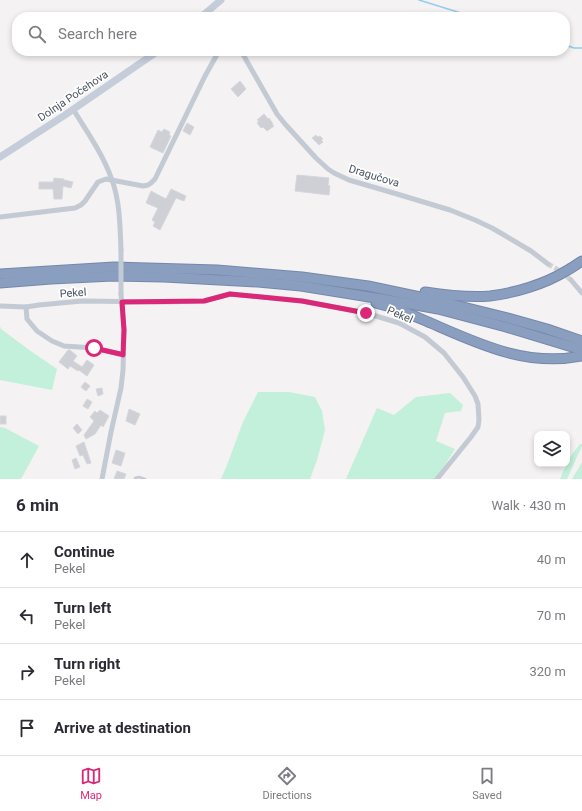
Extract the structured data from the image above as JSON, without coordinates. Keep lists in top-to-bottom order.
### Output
{
  "streets": {
    "main road": ["Dolnja Počehova"],
    "street": ["Dragučova", "Pekel"]
  },
  "page": {
    "search": "Search here",
    "heading": ["6 min", "Walk · 430 m"],
    "list": [
      ["Continue", "Pekel", "40 m"],
      ["Turn left", "Pekel", "70 m"],
      ["Turn right", "Pekel", "320 m"],
      "Arrive at destination"
    ],
    "nav": ["Map", "Directions", "Saved"]
  }
}
